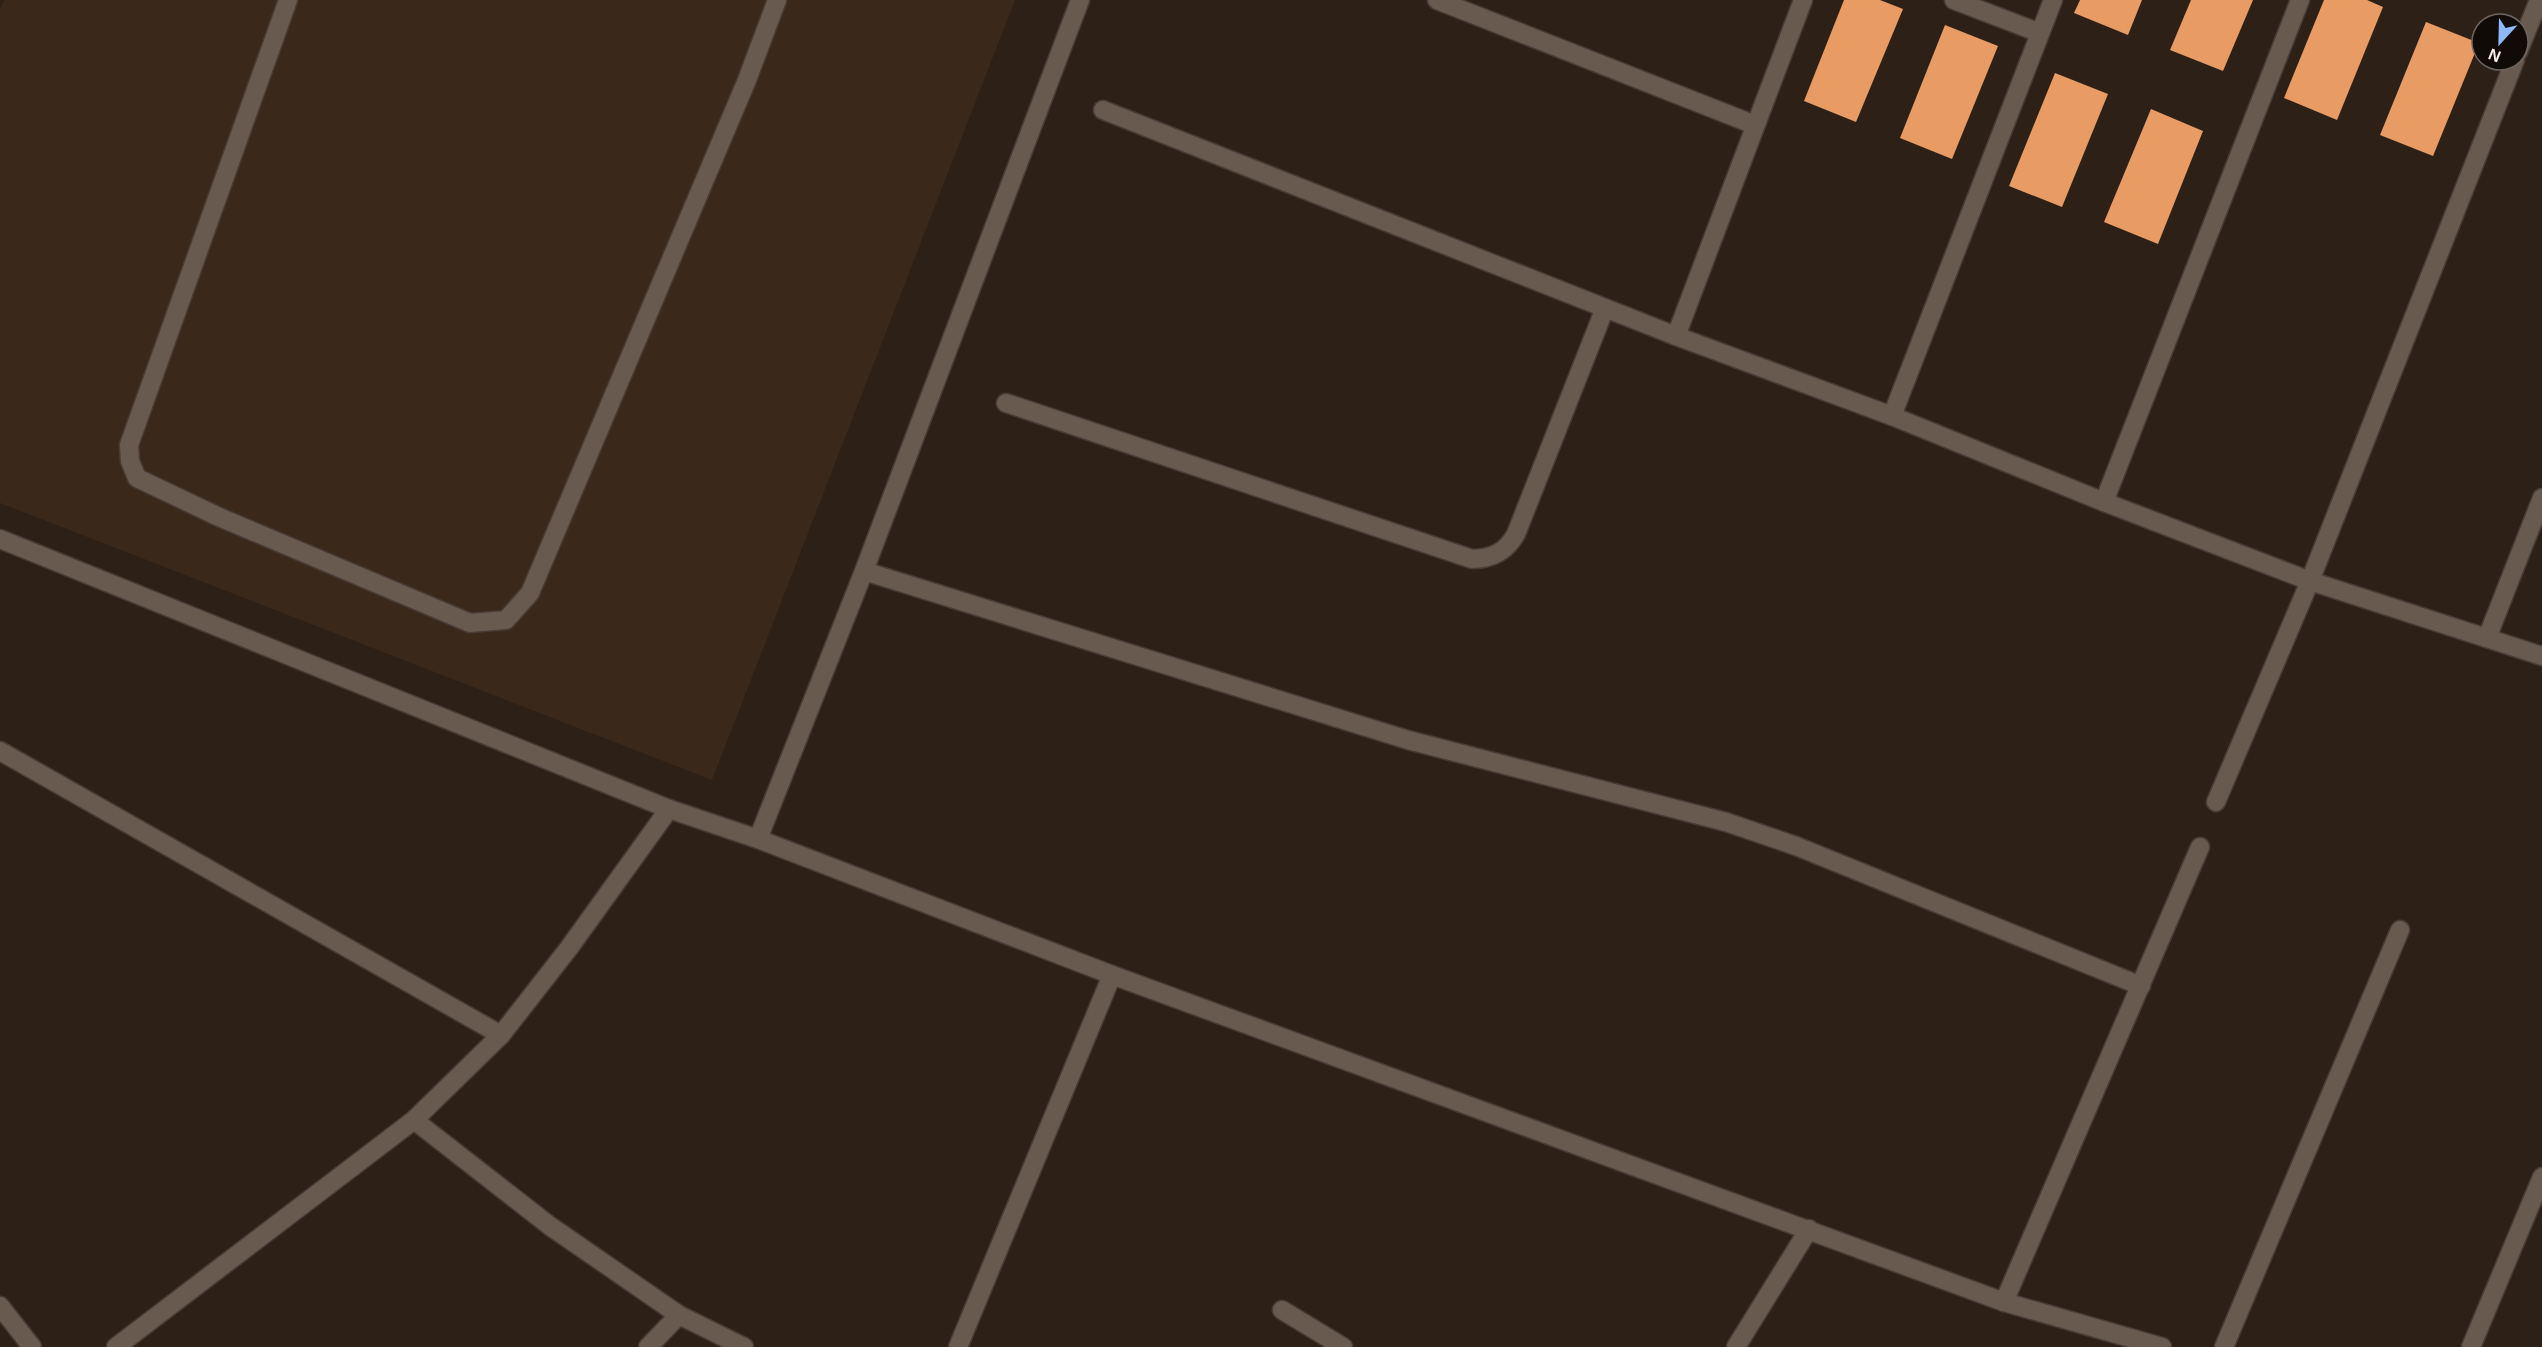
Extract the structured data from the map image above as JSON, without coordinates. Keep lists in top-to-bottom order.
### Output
{
  "north": "bottom"
}
